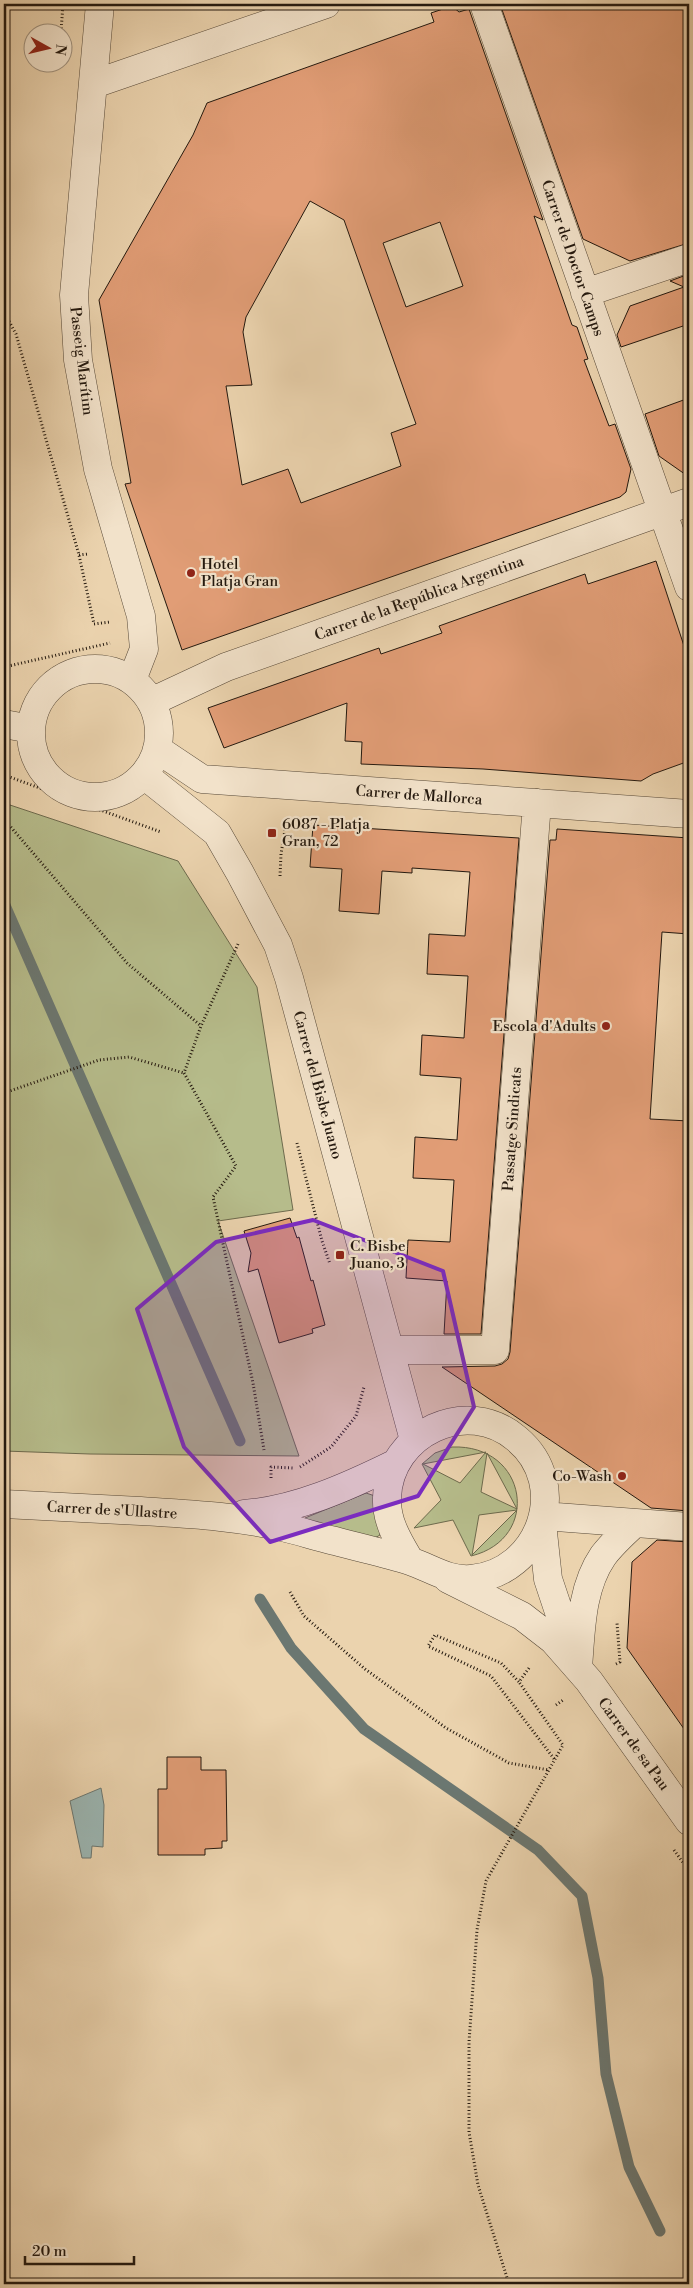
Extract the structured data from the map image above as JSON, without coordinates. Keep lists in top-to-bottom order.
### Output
{
  "streets": {
    "street": [
      "Carrer de Doctor Camps",
      "Passeig Marítim",
      "Carrer de la República Argentina",
      "Carrer de Mallorca",
      "Carrer del Bisbe Juano",
      "Passatge Sindicats",
      "Carrer de s'Ullastre",
      "Carrer de sa Pau"
    ]
  },
  "crossings": [
    ["Carrer de Doctor Camps", "Carrer de la República Argentina"],
    ["Passeig Marítim", "Carrer de la República Argentina"],
    ["Passeig Marítim", "Carrer de Mallorca"],
    ["Passeig Marítim", "Carrer del Bisbe Juano"],
    ["Carrer de la República Argentina", "Carrer de Mallorca"],
    ["Carrer de la República Argentina", "Carrer del Bisbe Juano"],
    ["Carrer de Mallorca", "Carrer del Bisbe Juano"],
    ["Carrer de Mallorca", "Passatge Sindicats"],
    ["Carrer del Bisbe Juano", "Passatge Sindicats"],
    ["Carrer del Bisbe Juano", "Carrer de s'Ullastre"],
    ["Carrer del Bisbe Juano", "Carrer de sa Pau"],
    ["Carrer de s'Ullastre", "Carrer de sa Pau"]
  ],
  "places": {
    "other": ["Hotel Platja Gran", "Escola d'Adults", "Co-Wash"],
    "transit": ["6087 - Platja Gran, 72", "C. Bisbe Juano, 3"]
  },
  "scale_bar": "20 m",
  "north": "right"
}
